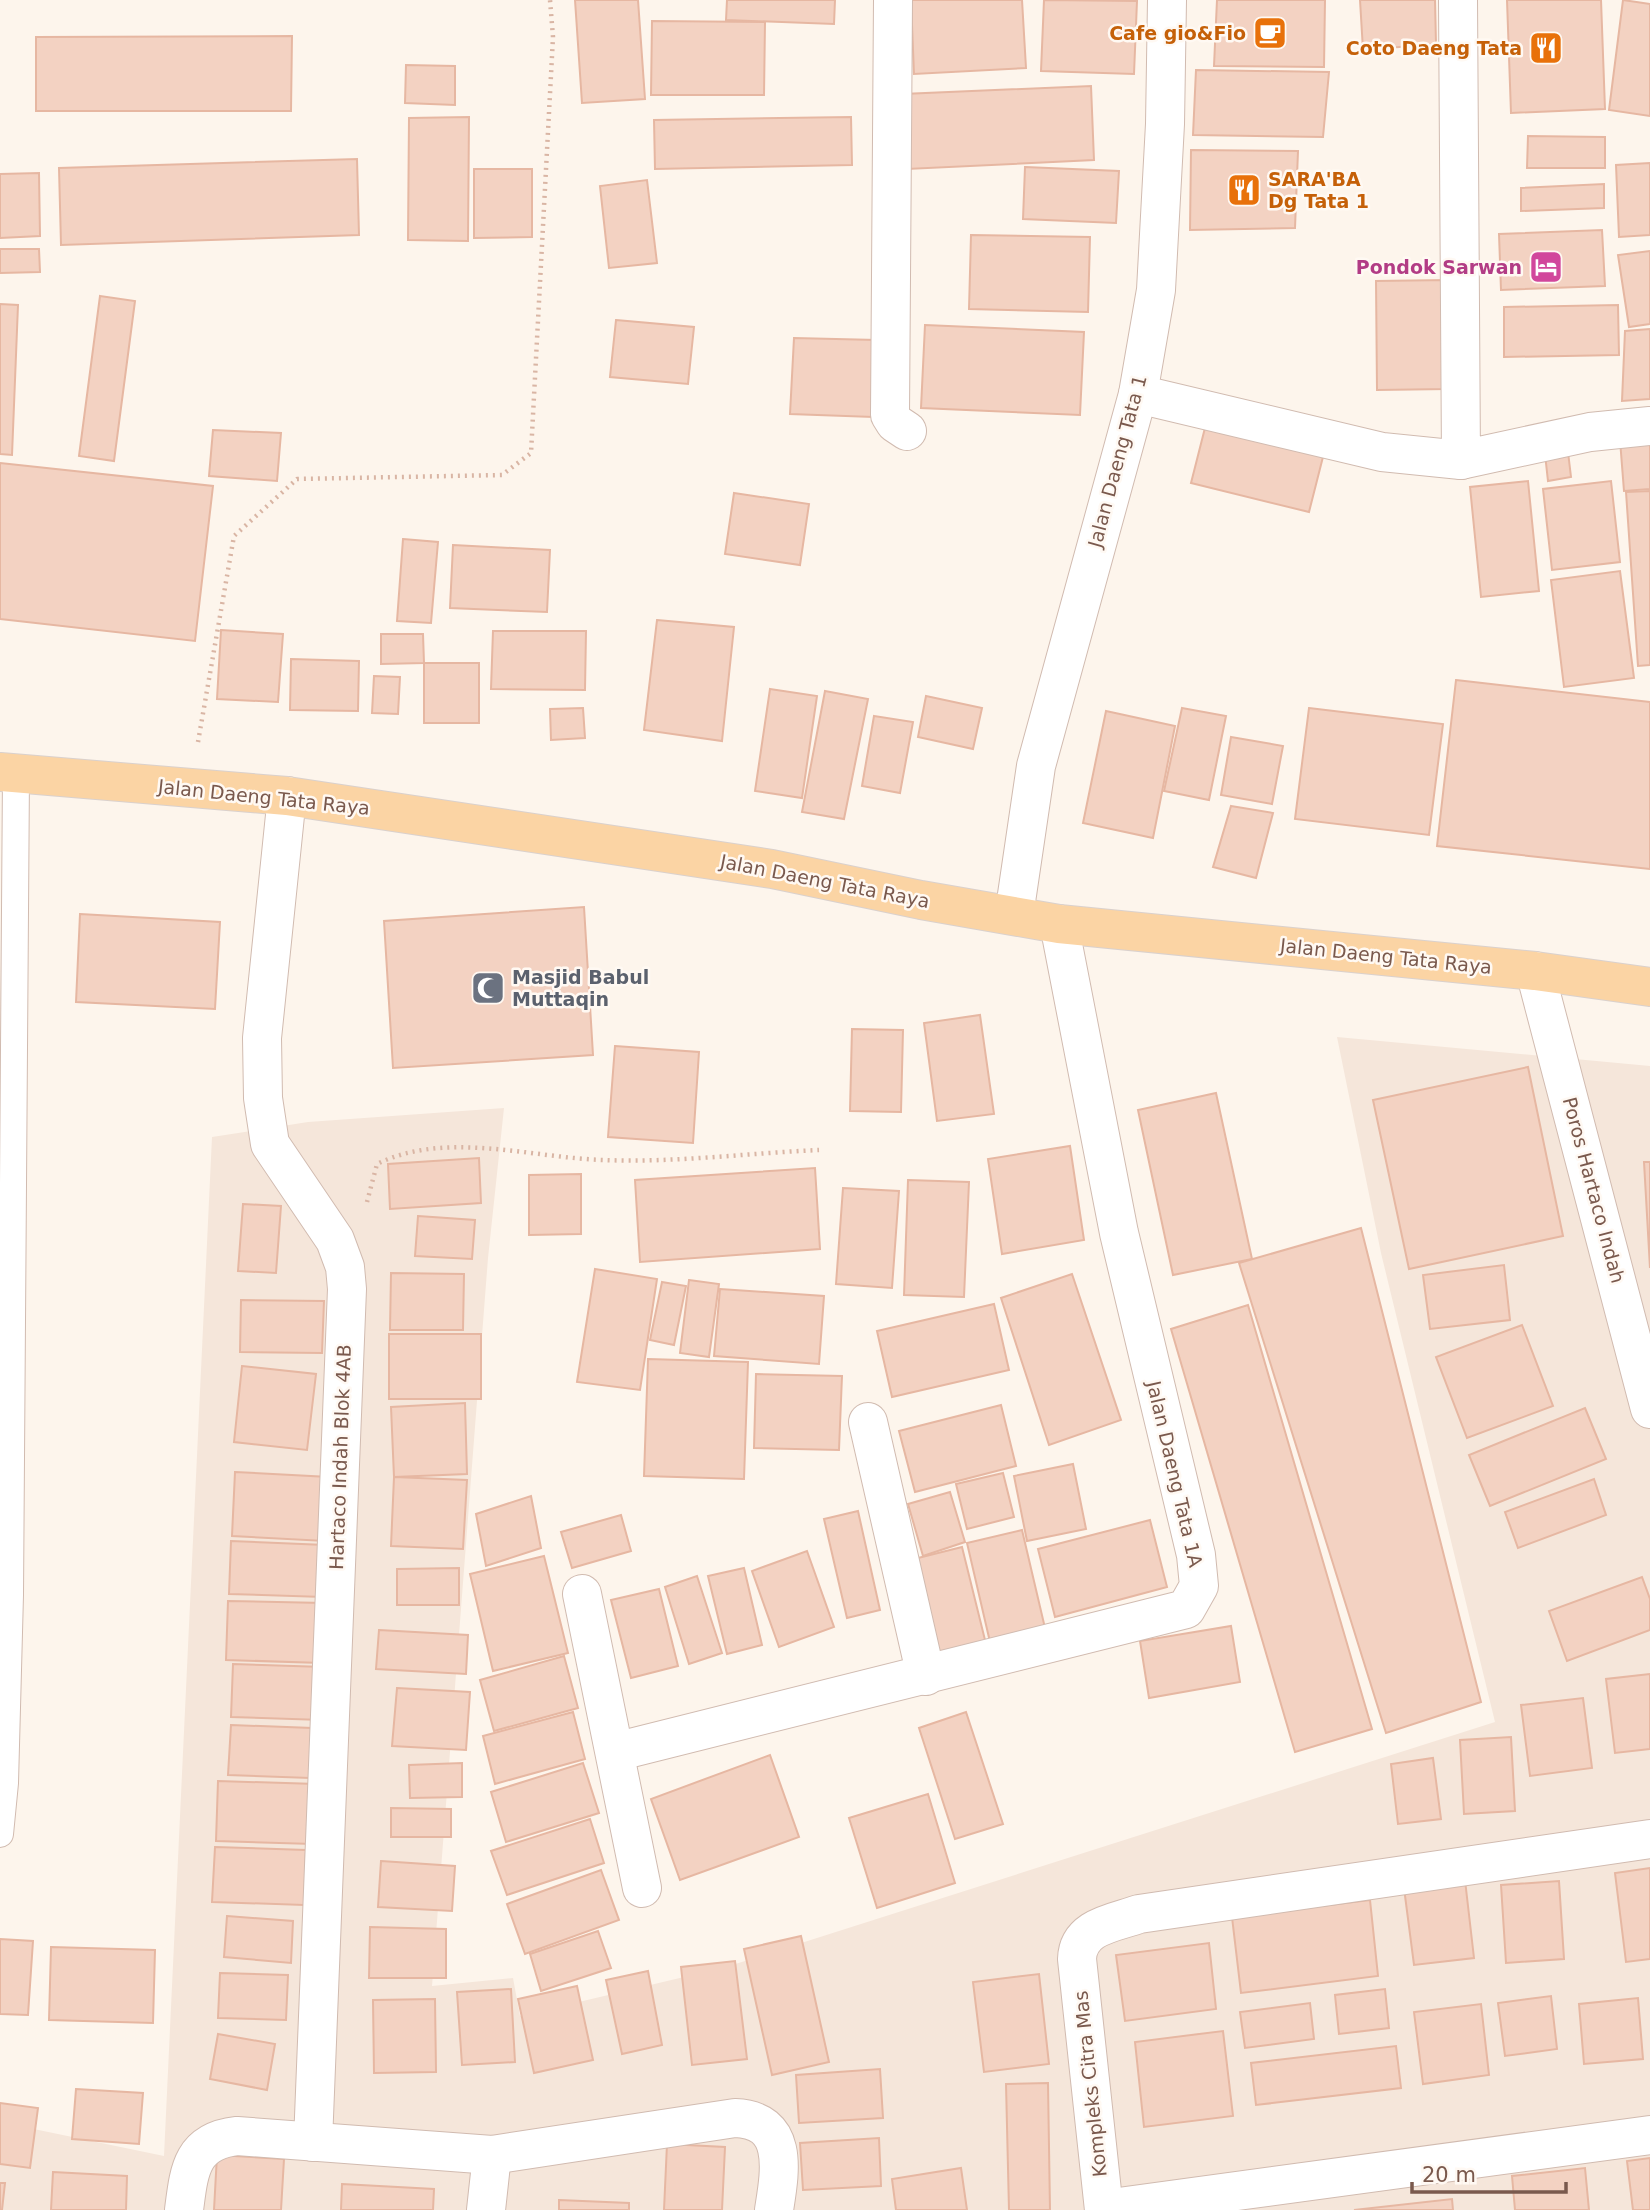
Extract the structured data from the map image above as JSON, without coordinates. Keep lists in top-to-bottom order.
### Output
{
  "streets": {
    "main road": ["Jalan Daeng Tata Raya"],
    "street": [
      "Jalan Daeng Tata 1",
      "Poros Hartaco Indah",
      "Hartaco Indah Blok 4AB",
      "Jalan Daeng Tata 1A",
      "Kompleks Citra Mas"
    ]
  },
  "crossings": [
    ["Jalan Daeng Tata 1", "Jalan Daeng Tata Raya"],
    ["Jalan Daeng Tata Raya", "Poros Hartaco Indah"],
    ["Jalan Daeng Tata Raya", "Hartaco Indah Blok 4AB"],
    ["Jalan Daeng Tata Raya", "Jalan Daeng Tata 1A"]
  ],
  "places": {
    "cafe": ["Cafe gio&Fio"],
    "restaurant": ["Coto Daeng Tata", "SARA'BA Dg Tata 1"],
    "hotel": ["Pondok Sarwan"],
    "mosque": ["Masjid Babul Muttaqin"]
  },
  "scale_bar": "20 m"
}
